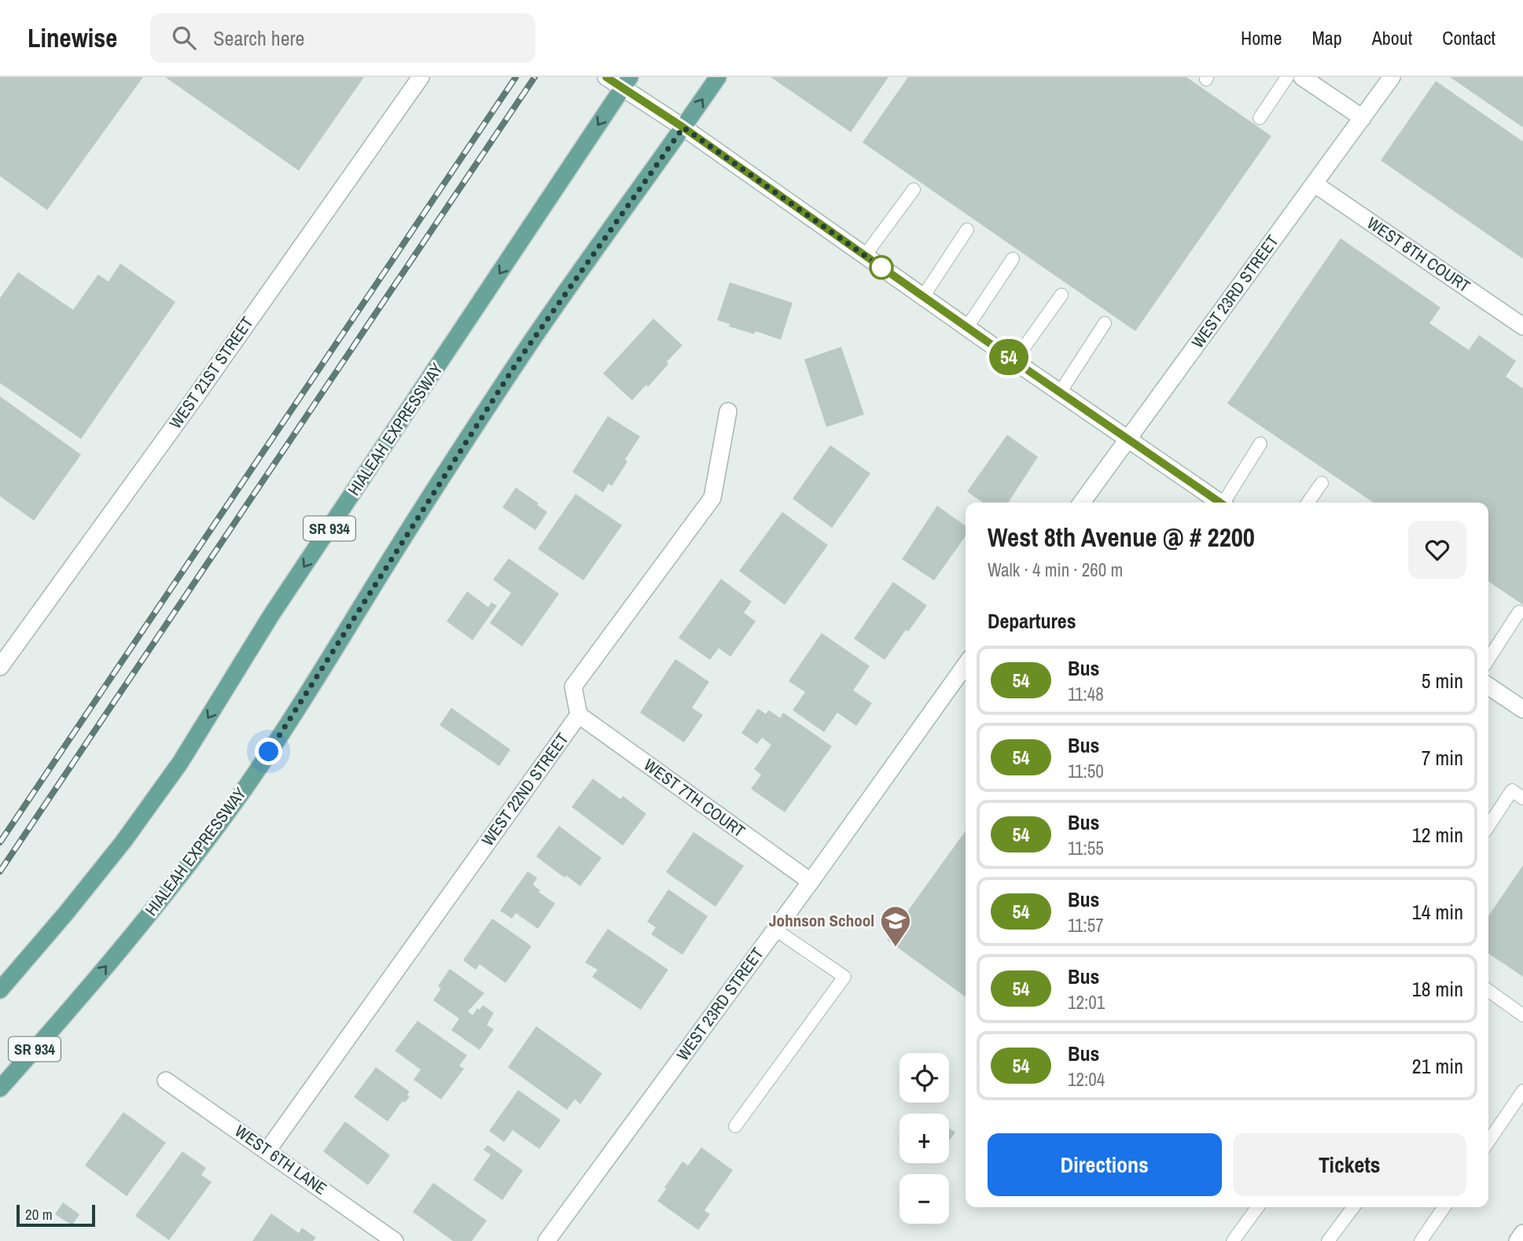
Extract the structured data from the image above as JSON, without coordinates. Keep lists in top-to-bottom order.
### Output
{
  "streets": {
    "main road": ["HIALEAH EXPRESSWAY", "SR 934"],
    "street": [
      "WEST 8TH COURT",
      "WEST 23RD STREET",
      "WEST 21ST STREET",
      "WEST 22ND STREET",
      "WEST 7TH COURT",
      "WEST 6TH LANE"
    ]
  },
  "crossings": [
    ["WEST 8TH COURT", "WEST 23RD STREET"],
    ["WEST 23RD STREET", "WEST 7TH COURT"],
    ["WEST 22ND STREET", "WEST 7TH COURT"],
    ["WEST 22ND STREET", "WEST 6TH LANE"]
  ],
  "places": {
    "school or university": ["Johnson School"]
  },
  "lines": ["bus line 54"],
  "scale_bar": "20 m",
  "page": {
    "header": "Linewise",
    "search": "Search here",
    "nav": [
      "Home",
      "Map",
      "About",
      "Contact"
    ],
    "on_map": "54",
    "heading": [
      ["West 8th Avenue @ # 2200", "Walk · 4 min · 260 m"],
      "Departures"
    ],
    "list": [
      {
        "mark": "54",
        "name": "Bus",
        "note": "11:48",
        "value": "5 min"
      },
      {
        "mark": "54",
        "name": "Bus",
        "note": "11:50",
        "value": "7 min"
      },
      {
        "mark": "54",
        "name": "Bus",
        "note": "11:55",
        "value": "12 min"
      },
      {
        "mark": "54",
        "name": "Bus",
        "note": "11:57",
        "value": "14 min"
      },
      {
        "mark": "54",
        "name": "Bus",
        "note": "12:01",
        "value": "18 min"
      },
      {
        "mark": "54",
        "name": "Bus",
        "note": "12:04",
        "value": "21 min"
      }
    ],
    "map_buttons": ["+", "−"],
    "buttons": ["Directions", "Tickets"],
    "scale": "20 m"
  }
}
